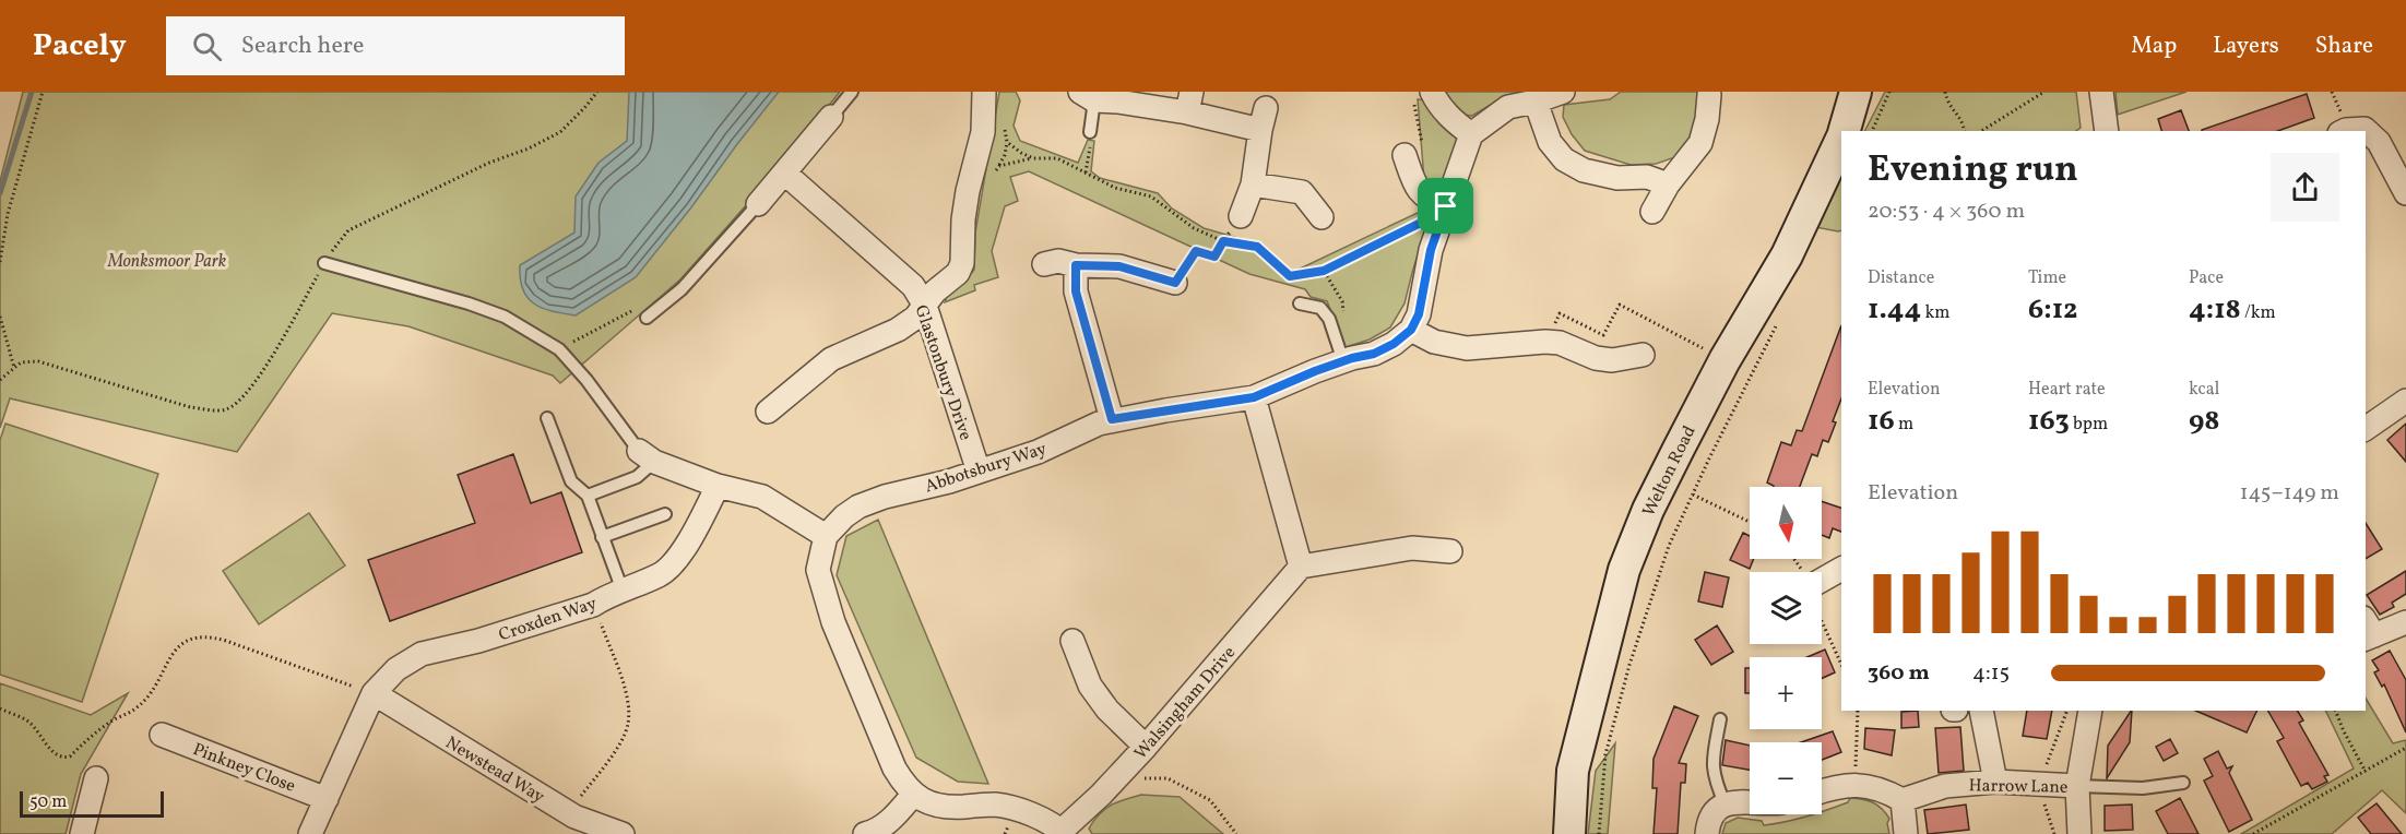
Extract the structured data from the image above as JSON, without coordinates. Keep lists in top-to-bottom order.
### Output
{
  "streets": {
    "street": [
      "Glastonbury Drive",
      "Abbotsbury Way",
      "Welton Road",
      "Croxden Way",
      "Walsingham Drive",
      "Pinkney Close",
      "Newstead Way",
      "Harrow Lane"
    ]
  },
  "crossings": [
    ["Glastonbury Drive", "Abbotsbury Way"],
    ["Croxden Way", "Pinkney Close"],
    ["Croxden Way", "Newstead Way"]
  ],
  "parks": ["Monksmoor Park"],
  "scale_bar": "50 m",
  "north": "bottom",
  "page": {
    "header": "Pacely",
    "search": "Search here",
    "nav": ["Map", "Layers", "Share"],
    "heading": ["Evening run", "20:53 · 4 × 360 m"],
    "stats": [
      ["Distance", "1.44 km"],
      ["Time", "6:12"],
      ["Pace", "4:18 /km"],
      ["Elevation", "16 m"],
      ["Heart rate", "163 bpm"],
      ["kcal", "98"]
    ],
    "chart": ["Elevation", "145–149 m"],
    "map_buttons": ["+", "−"],
    "list": [
      {
        "name": "360 m",
        "note": "4:15"
      }
    ],
    "scale": "50 m"
  }
}
